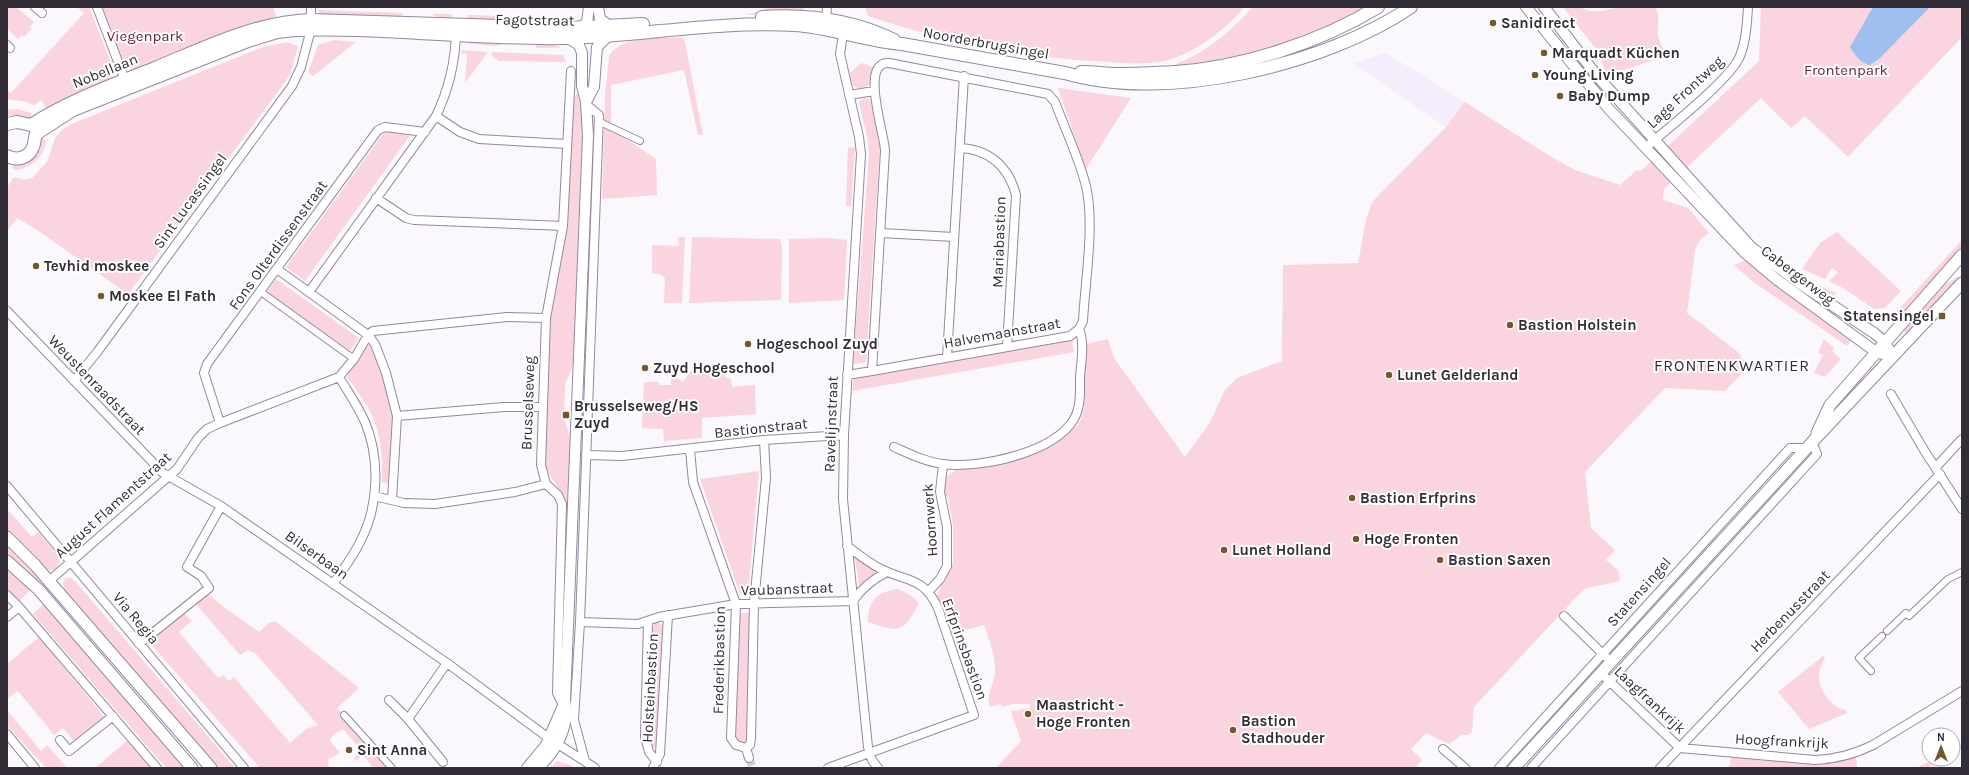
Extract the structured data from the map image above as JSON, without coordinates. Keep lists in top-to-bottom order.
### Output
{
  "streets": {
    "main road": [
      "Fagotstraat",
      "Noorderbrugsingel",
      "Nobellaan",
      "Statensingel"
    ],
    "street": [
      "Lage Frontweg",
      "Sint Lucassingel",
      "Mariabastion",
      "Fons Olterdissenstraat",
      "Cabergerweg",
      "Halvemaanstraat",
      "Weustenraadstraat",
      "Brusselseweg",
      "Ravelijnstraat",
      "Bastionstraat",
      "August Flamentstraat",
      "Hoornwerk",
      "Bilserbaan",
      "Vaubanstraat",
      "Herbenusstraat",
      "Via Regia",
      "Erfprinsbastion",
      "Frederikbastion",
      "Holsteinbastion",
      "Laagfrankrijk",
      "Hoogfrankrijk"
    ]
  },
  "crossings": [
    ["Fagotstraat", "Nobellaan"],
    ["Fagotstraat", "Sint Lucassingel"],
    ["Fagotstraat", "Brusselseweg"],
    ["Noorderbrugsingel", "Ravelijnstraat"],
    ["Nobellaan", "Sint Lucassingel"],
    ["Lage Frontweg", "Cabergerweg"],
    ["Sint Lucassingel", "Weustenraadstraat"],
    ["Mariabastion", "Halvemaanstraat"],
    ["Fons Olterdissenstraat", "August Flamentstraat"],
    ["Cabergerweg", "Statensingel"],
    ["Halvemaanstraat", "Ravelijnstraat"],
    ["Weustenraadstraat", "August Flamentstraat"],
    ["Weustenraadstraat", "Bilserbaan"],
    ["Brusselseweg", "Bastionstraat"],
    ["Brusselseweg", "Bilserbaan"],
    ["Brusselseweg", "Vaubanstraat"],
    ["Ravelijnstraat", "Bastionstraat"],
    ["Ravelijnstraat", "Vaubanstraat"],
    ["Ravelijnstraat", "Erfprinsbastion"],
    ["Bastionstraat", "Frederikbastion"],
    ["August Flamentstraat", "Bilserbaan"],
    ["August Flamentstraat", "Via Regia"],
    ["Hoornwerk", "Erfprinsbastion"],
    ["Vaubanstraat", "Frederikbastion"],
    ["Vaubanstraat", "Holsteinbastion"],
    ["Statensingel", "Laagfrankrijk"],
    ["Herbenusstraat", "Laagfrankrijk"],
    ["Herbenusstraat", "Hoogfrankrijk"],
    ["Laagfrankrijk", "Hoogfrankrijk"]
  ],
  "districts": ["FRONTENKWARTIER"],
  "parks": ["Viegenpark", "Frontenpark"],
  "places": {
    "other": [
      "Sanidirect",
      "Marquadt Küchen",
      "Young Living",
      "Baby Dump",
      "Tevhid moskee",
      "Moskee El Fath",
      "Bastion Holstein",
      "Hogeschool Zuyd",
      "Zuyd Hogeschool",
      "Lunet Gelderland",
      "Bastion Erfprins",
      "Hoge Fronten",
      "Lunet Holland",
      "Bastion Saxen",
      "Maastricht - Hoge Fronten",
      "Bastion Stadhouder",
      "Sint Anna"
    ],
    "transit": ["Statensingel", "Brusselseweg/HS Zuyd"]
  },
  "north": "top"
}
